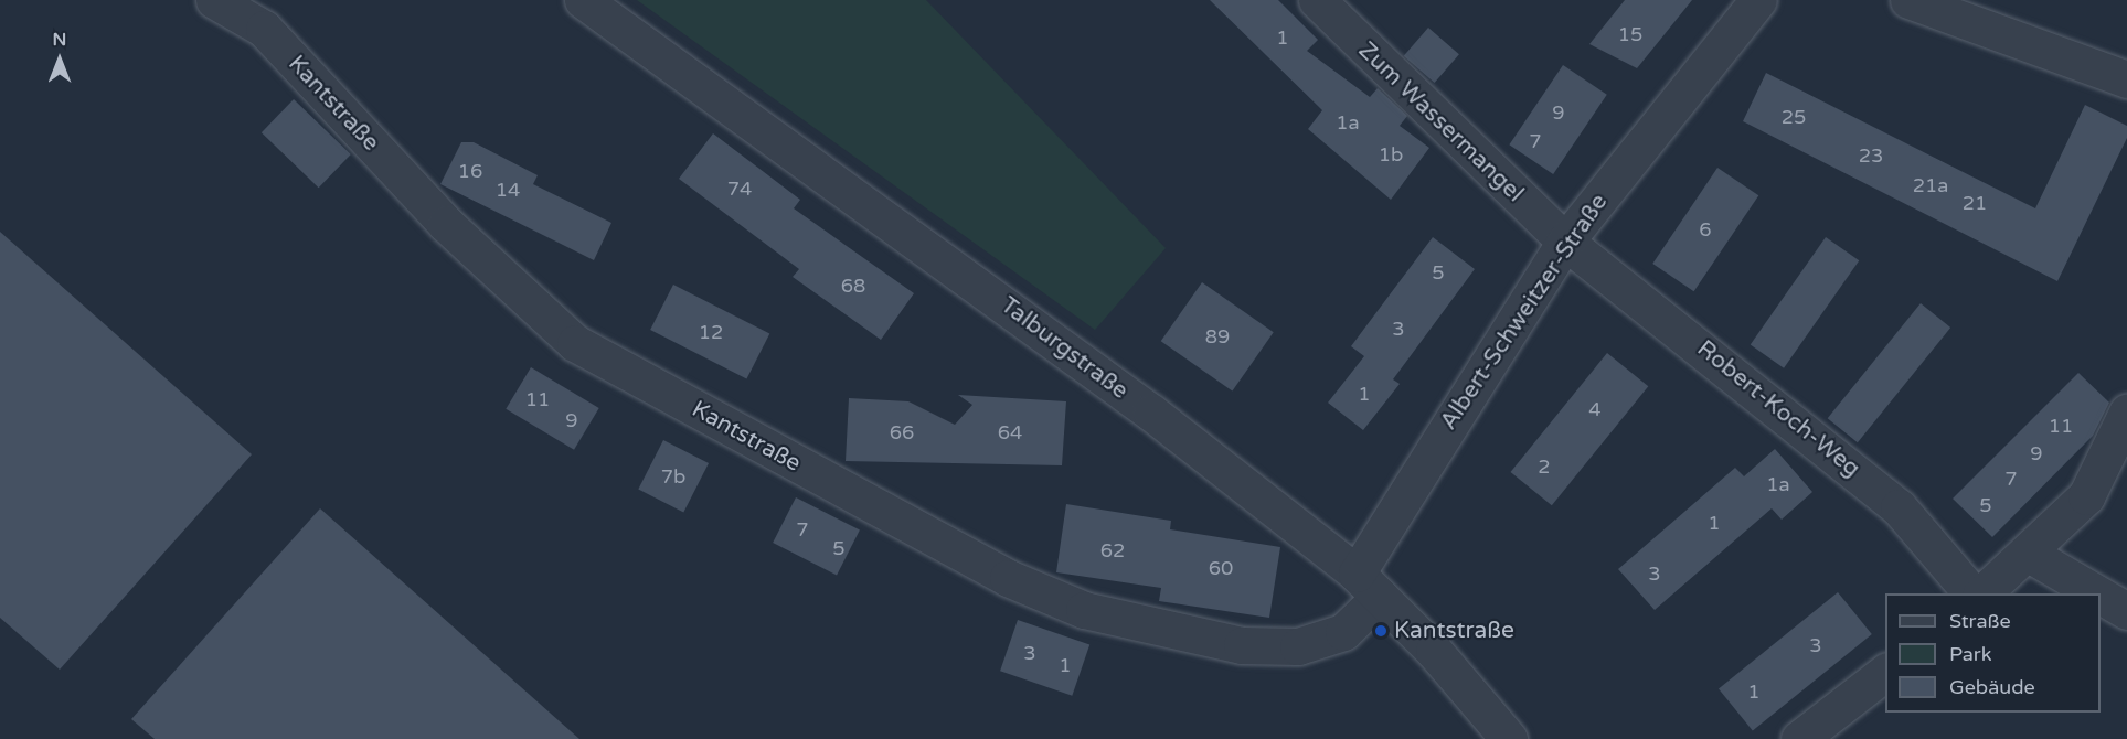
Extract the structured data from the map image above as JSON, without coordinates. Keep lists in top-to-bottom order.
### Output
{
  "streets": {
    "street": [
      "Kantstraße",
      "Zum Wassermangel",
      "Albert-Schweitzer-Straße",
      "Talburgstraße",
      "Robert-Koch-Weg"
    ]
  },
  "crossings": [
    ["Kantstraße", "Albert-Schweitzer-Straße"],
    ["Kantstraße", "Talburgstraße"],
    ["Zum Wassermangel", "Albert-Schweitzer-Straße"],
    ["Zum Wassermangel", "Robert-Koch-Weg"],
    ["Albert-Schweitzer-Straße", "Talburgstraße"],
    ["Albert-Schweitzer-Straße", "Robert-Koch-Weg"]
  ],
  "places": ["Kantstraße"],
  "house_numbers": [
    "15",
    "1",
    "9",
    "25",
    "1a",
    "7",
    "1b",
    "23",
    "16",
    "21a",
    "74",
    "14",
    "21",
    "6",
    "5",
    "68",
    "3",
    "12",
    "89",
    "1",
    "11",
    "4",
    "9",
    "11",
    "66",
    "64",
    "9",
    "2",
    "7b",
    "7",
    "1a",
    "5",
    "1",
    "7",
    "5",
    "62",
    "60",
    "3",
    "3",
    "3",
    "1",
    "1"
  ],
  "legend": ["Straße", "Park", "Gebäude"],
  "north": "top"
}
